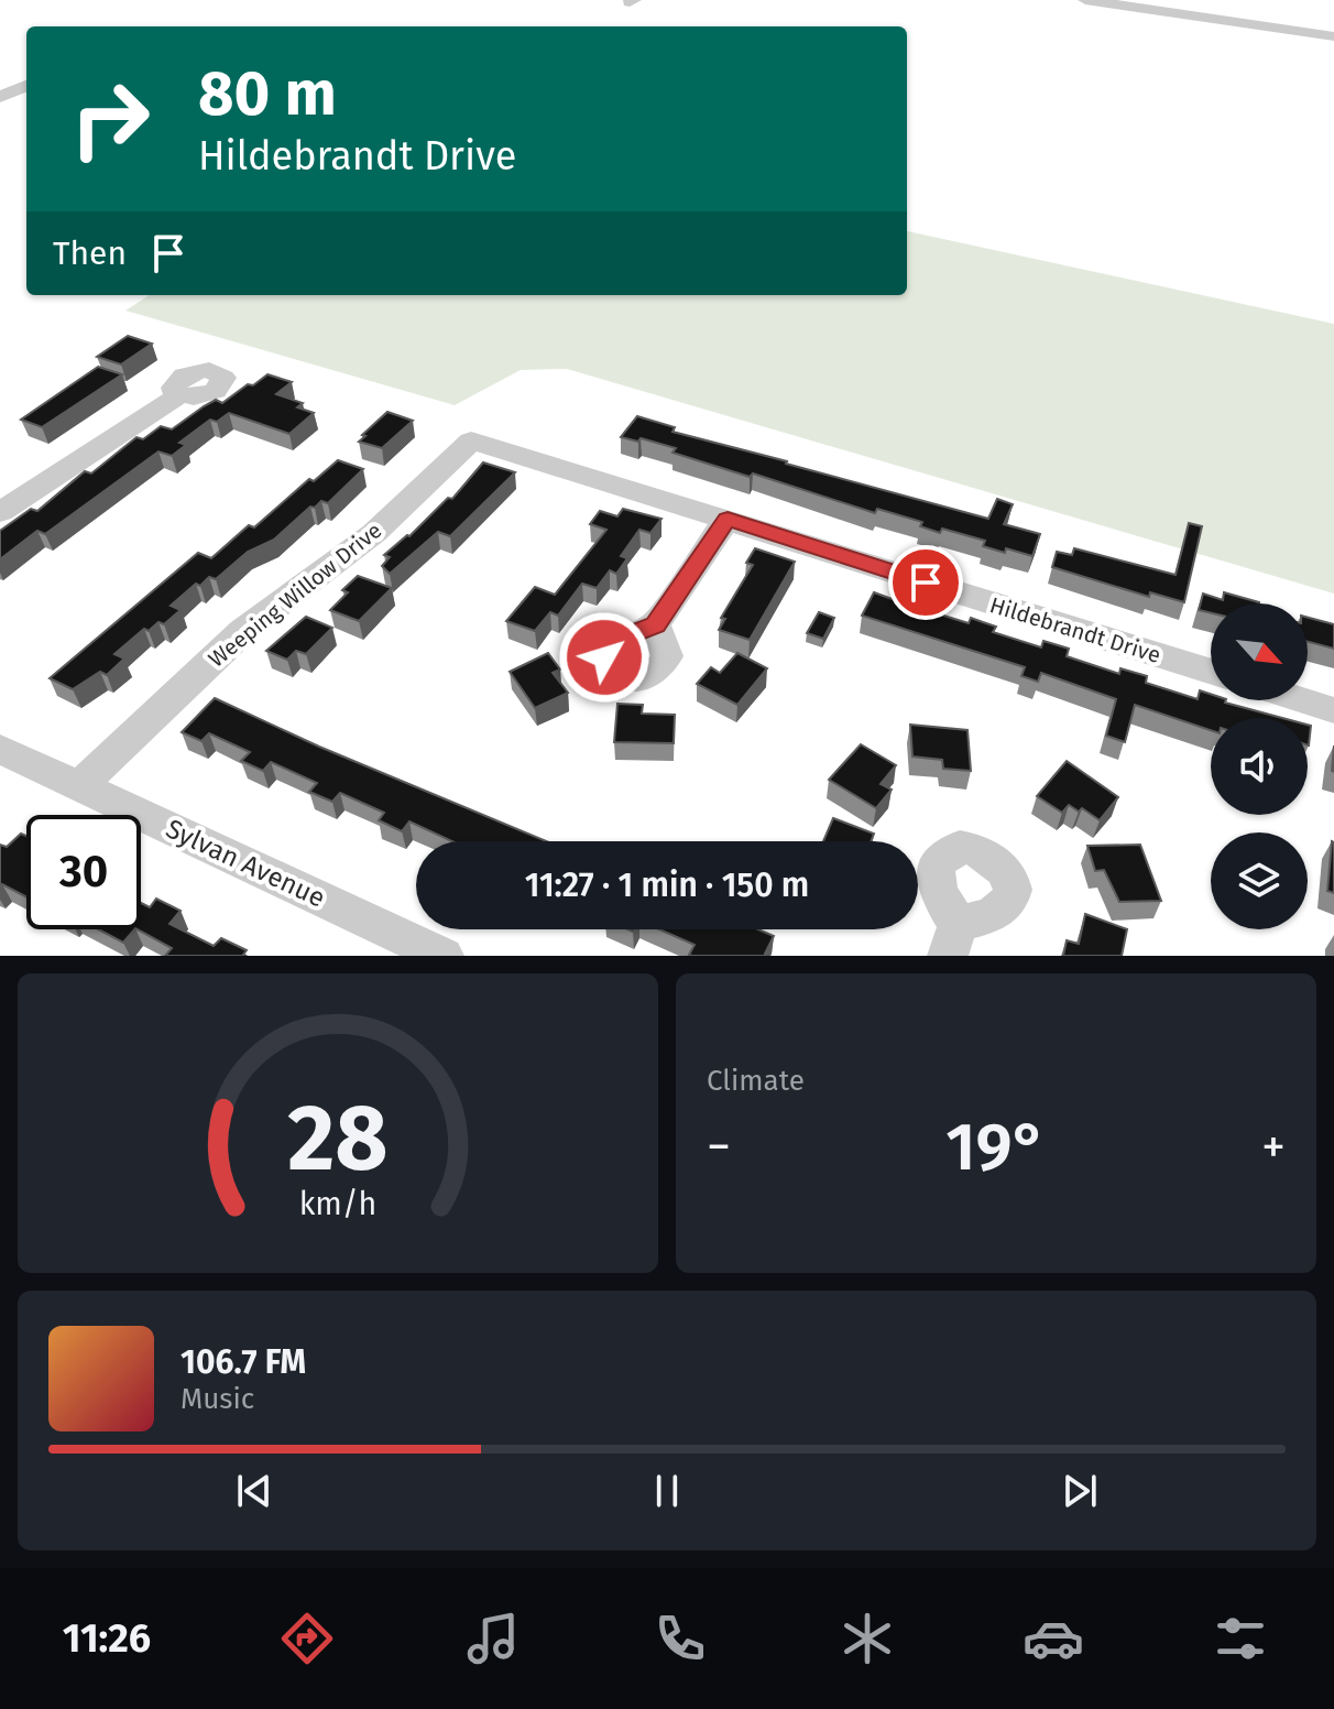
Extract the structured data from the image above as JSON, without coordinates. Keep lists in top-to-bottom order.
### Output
{
  "streets": {
    "street": ["Weeping Willow Drive", "Hildebrandt Drive", "Sylvan Avenue"]
  },
  "crossings": [
    ["Weeping Willow Drive", "Hildebrandt Drive"],
    ["Weeping Willow Drive", "Sylvan Avenue"]
  ],
  "north": "bottom right",
  "page": {
    "turn": ["80 m", "Hildebrandt Drive"],
    "then": "Then",
    "limit": "30",
    "trip": "11:27 · 1 min · 150 m",
    "tile": "Climate",
    "heat": ["−", "19°", "+"],
    "song": ["106.7 FM", "Music"],
    "tabs": "11:26",
    "gauge": ["28", "km/h"]
  }
}
